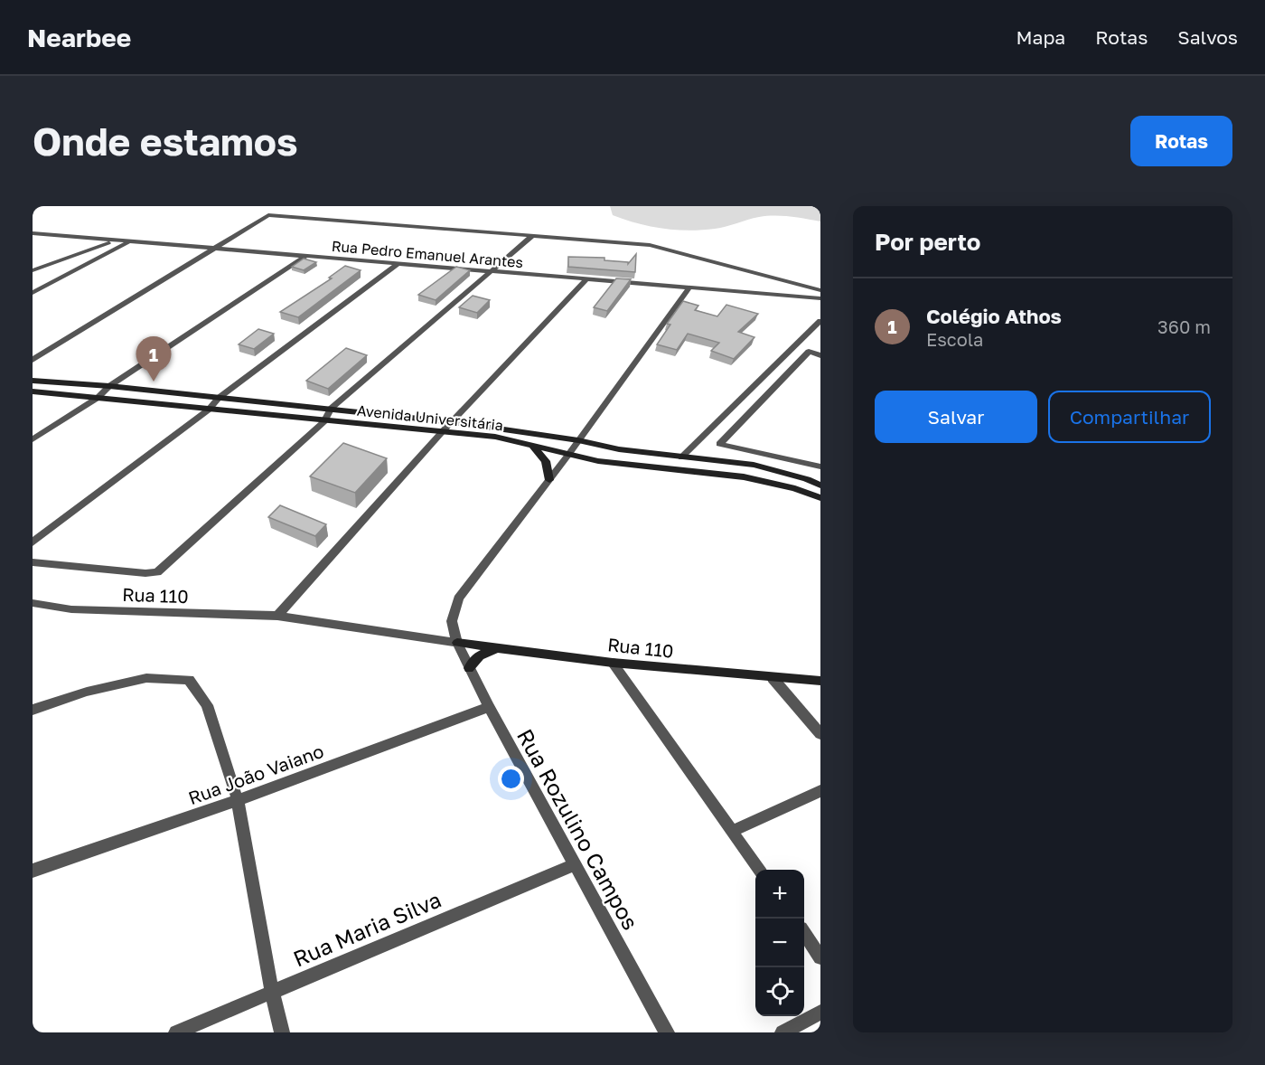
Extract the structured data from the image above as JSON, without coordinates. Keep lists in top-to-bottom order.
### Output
{
  "streets": {
    "street": [
      "Rua Pedro Emanuel Arantes",
      "Avenida Universitária",
      "Rua 110",
      "Rua João Vaiano",
      "Rua Rozulino Campos",
      "Rua Maria Silva"
    ]
  },
  "crossings": [
    ["Rua 110", "Rua Rozulino Campos"],
    ["Rua João Vaiano", "Rua Rozulino Campos"],
    ["Rua Rozulino Campos", "Rua Maria Silva"]
  ],
  "page": {
    "header": "Nearbee",
    "nav": ["Mapa", "Rotas", "Salvos"],
    "buttons": [
      "Rotas",
      ["Salvar", "Compartilhar"]
    ],
    "title": "Onde estamos",
    "heading": "Por perto",
    "list": [
      {
        "mark": "1",
        "name": "Colégio Athos",
        "note": "Escola",
        "value": "360 m"
      }
    ],
    "pins": "1",
    "map_buttons": ["+", "−"]
  }
}
